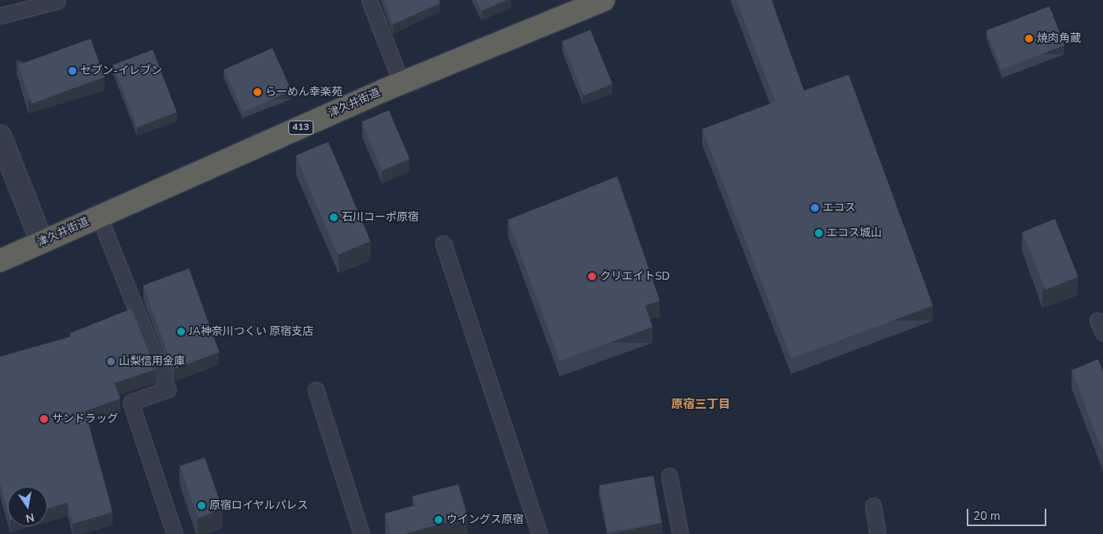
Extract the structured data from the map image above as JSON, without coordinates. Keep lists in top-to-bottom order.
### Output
{
  "streets": {
    "highway": ["津久井街道", "413"]
  },
  "districts": ["原宿三丁目"],
  "places": [
    "焼肉角蔵",
    "セブン-イレブン",
    "らーめん幸楽苑",
    "エコス",
    "石川コーポ原宿",
    "エコス城山",
    "クリエイトSD",
    "JA神奈川つくい 原宿支店",
    "山梨信用金庫",
    "サンドラッグ",
    "原宿ロイヤルパレス",
    "ウイングス原宿"
  ],
  "scale_bar": "20 m",
  "north": "bottom"
}
